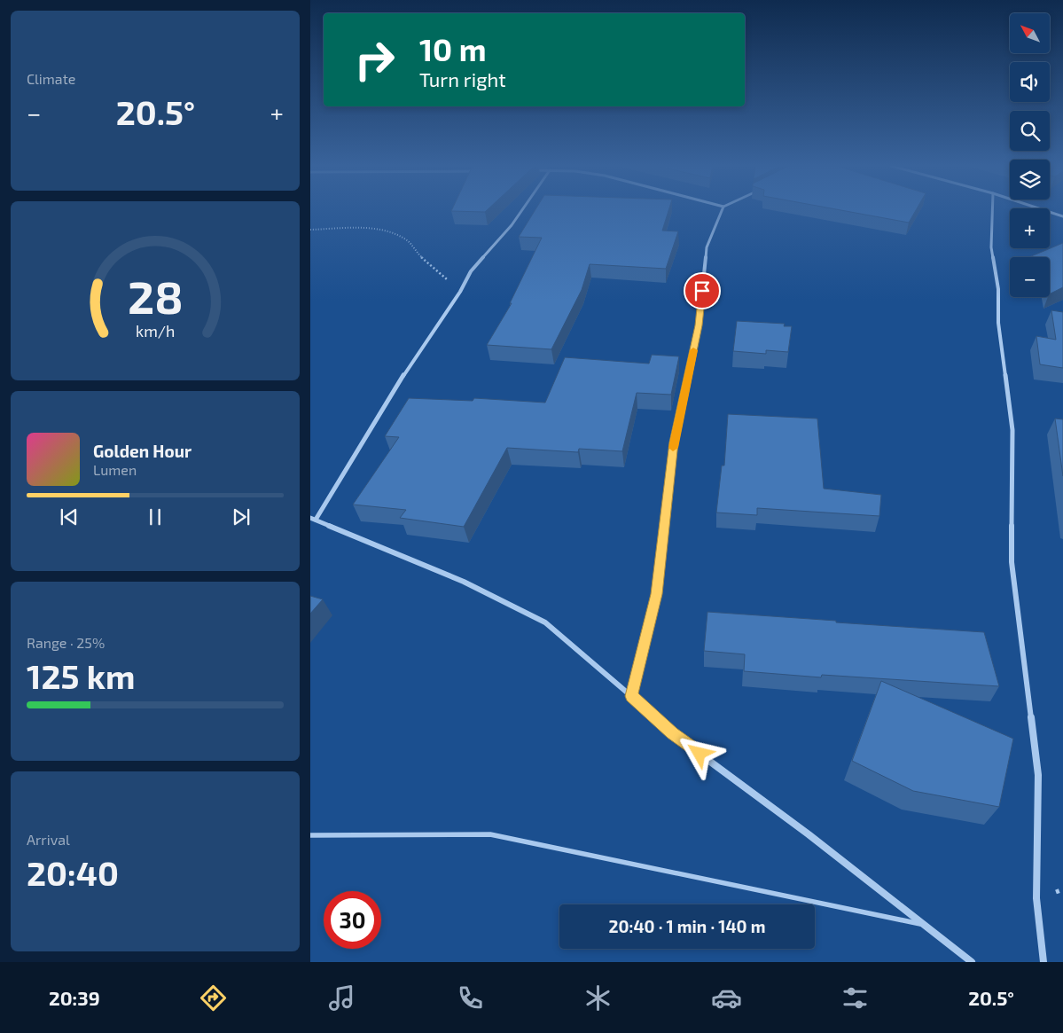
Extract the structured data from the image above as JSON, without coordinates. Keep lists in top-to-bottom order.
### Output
{
  "north": "top left",
  "page": {
    "tile": [
      "Climate",
      ["Range · 25%", "125 km"],
      ["Arrival", "20:40"]
    ],
    "map_buttons": ["+", "−"],
    "turn": ["10 m", "Turn right"],
    "heat": ["−", "20.5°", "+"],
    "song": ["Golden Hour", "Lumen"],
    "limit": "30",
    "trip": "20:40 · 1 min · 140 m",
    "tabs": ["20:39", "20.5°"],
    "gauge": ["28", "km/h"]
  }
}
